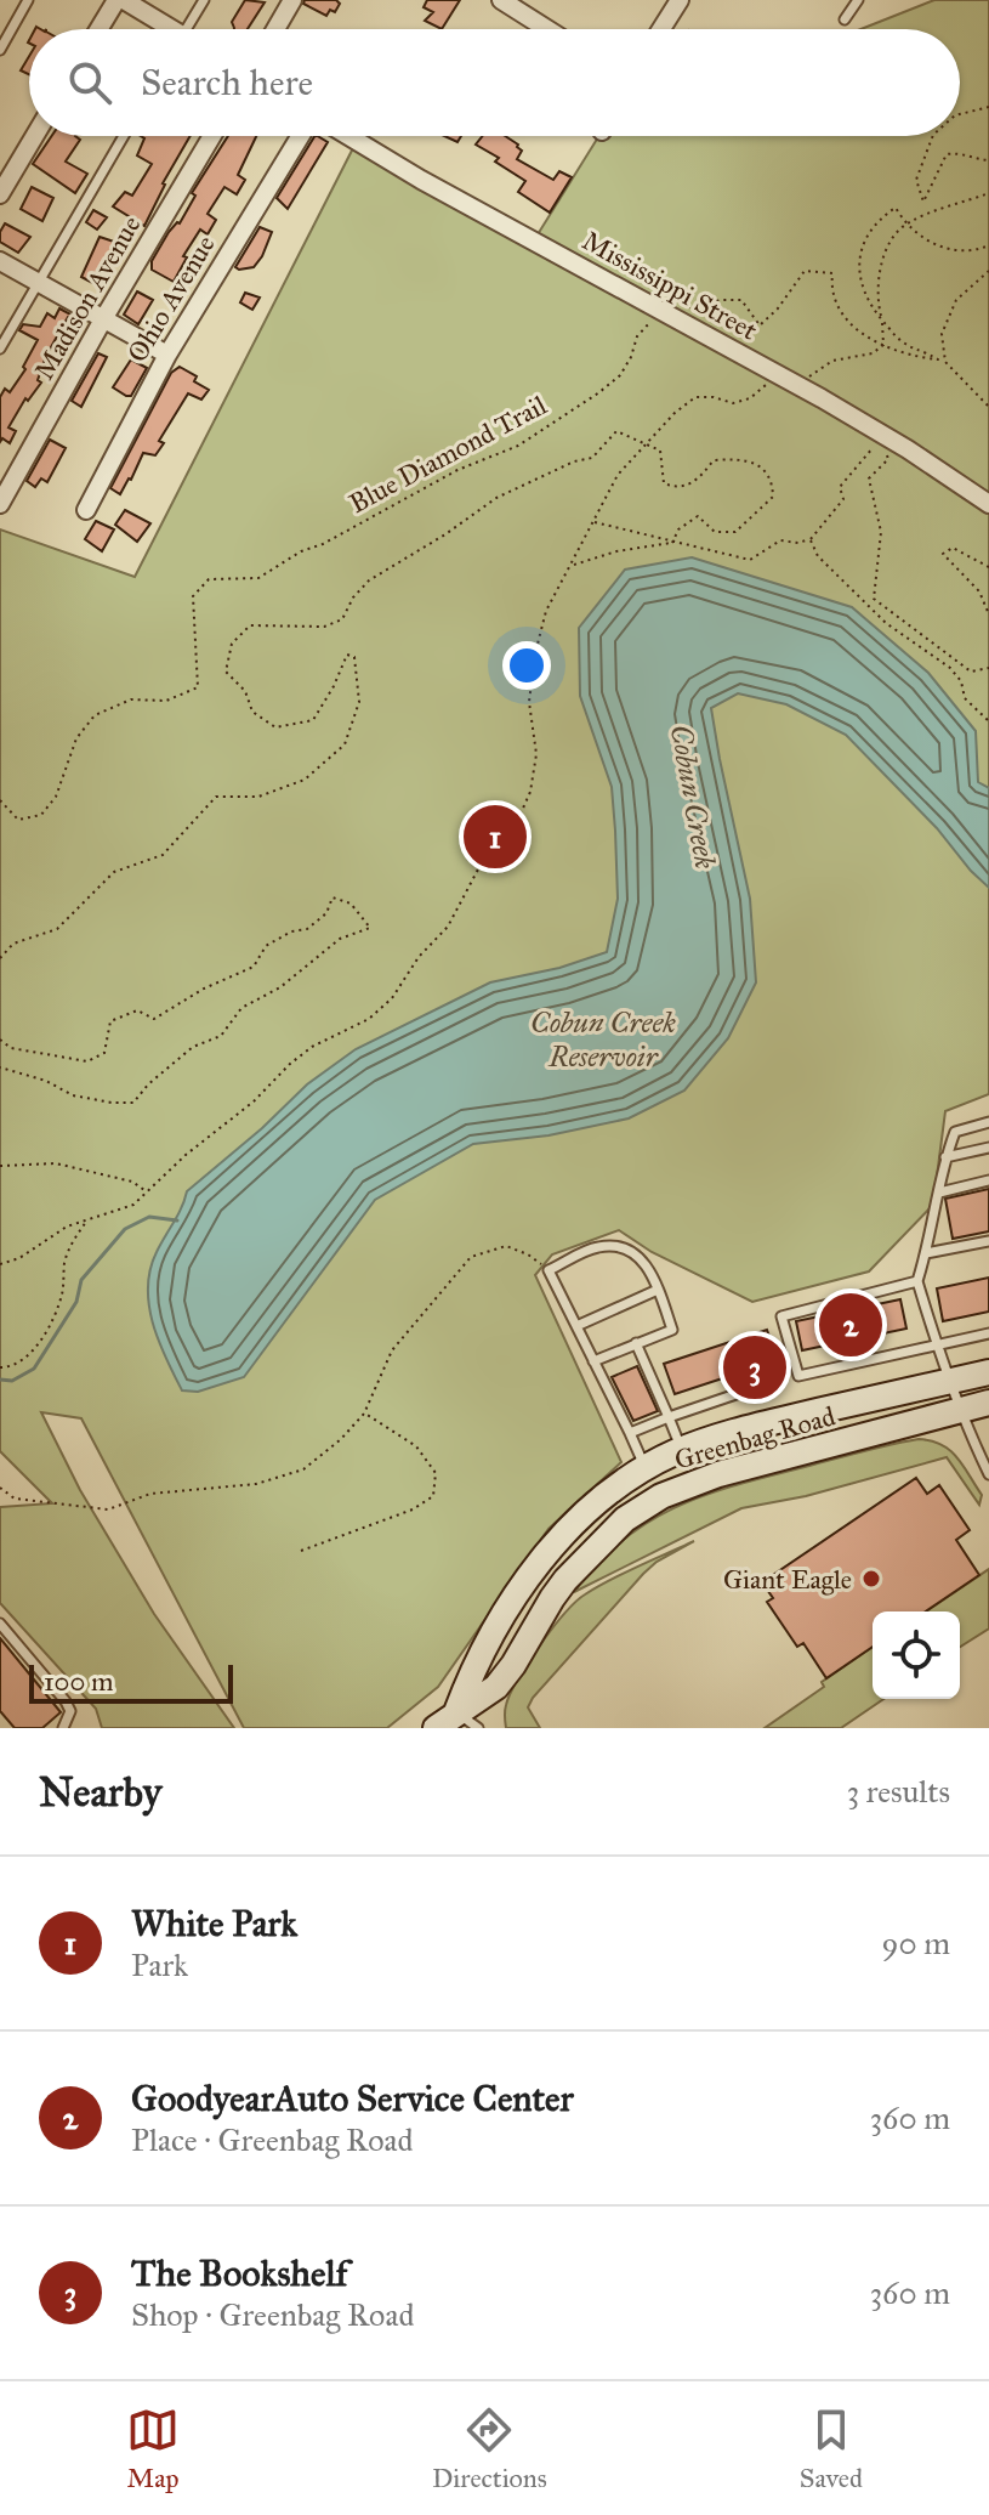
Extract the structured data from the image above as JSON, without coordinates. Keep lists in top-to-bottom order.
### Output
{
  "streets": {
    "main road": ["Greenbag Road"],
    "street": ["Mississippi Street", "Madison Avenue", "Ohio Avenue"],
    "path": ["Blue Diamond Trail"]
  },
  "crossings": [
    ["Mississippi Street", "Blue Diamond Trail"]
  ],
  "water": ["Cobun Creek", "Cobun Creek Reservoir"],
  "places": ["Giant Eagle"],
  "scale_bar": "100 m",
  "page": {
    "search": "Search here",
    "pins": ["1", "2", "3"],
    "scale": "100 m",
    "heading": ["Nearby", "3 results"],
    "list": [
      {
        "mark": "1",
        "name": "White Park",
        "note": "Park",
        "value": "90 m"
      },
      {
        "mark": "2",
        "name": "GoodyearAuto Service Center",
        "note": "Place · Greenbag Road",
        "value": "360 m"
      },
      {
        "mark": "3",
        "name": "The Bookshelf",
        "note": "Shop · Greenbag Road",
        "value": "360 m"
      }
    ],
    "nav": ["Map", "Directions", "Saved"]
  }
}
